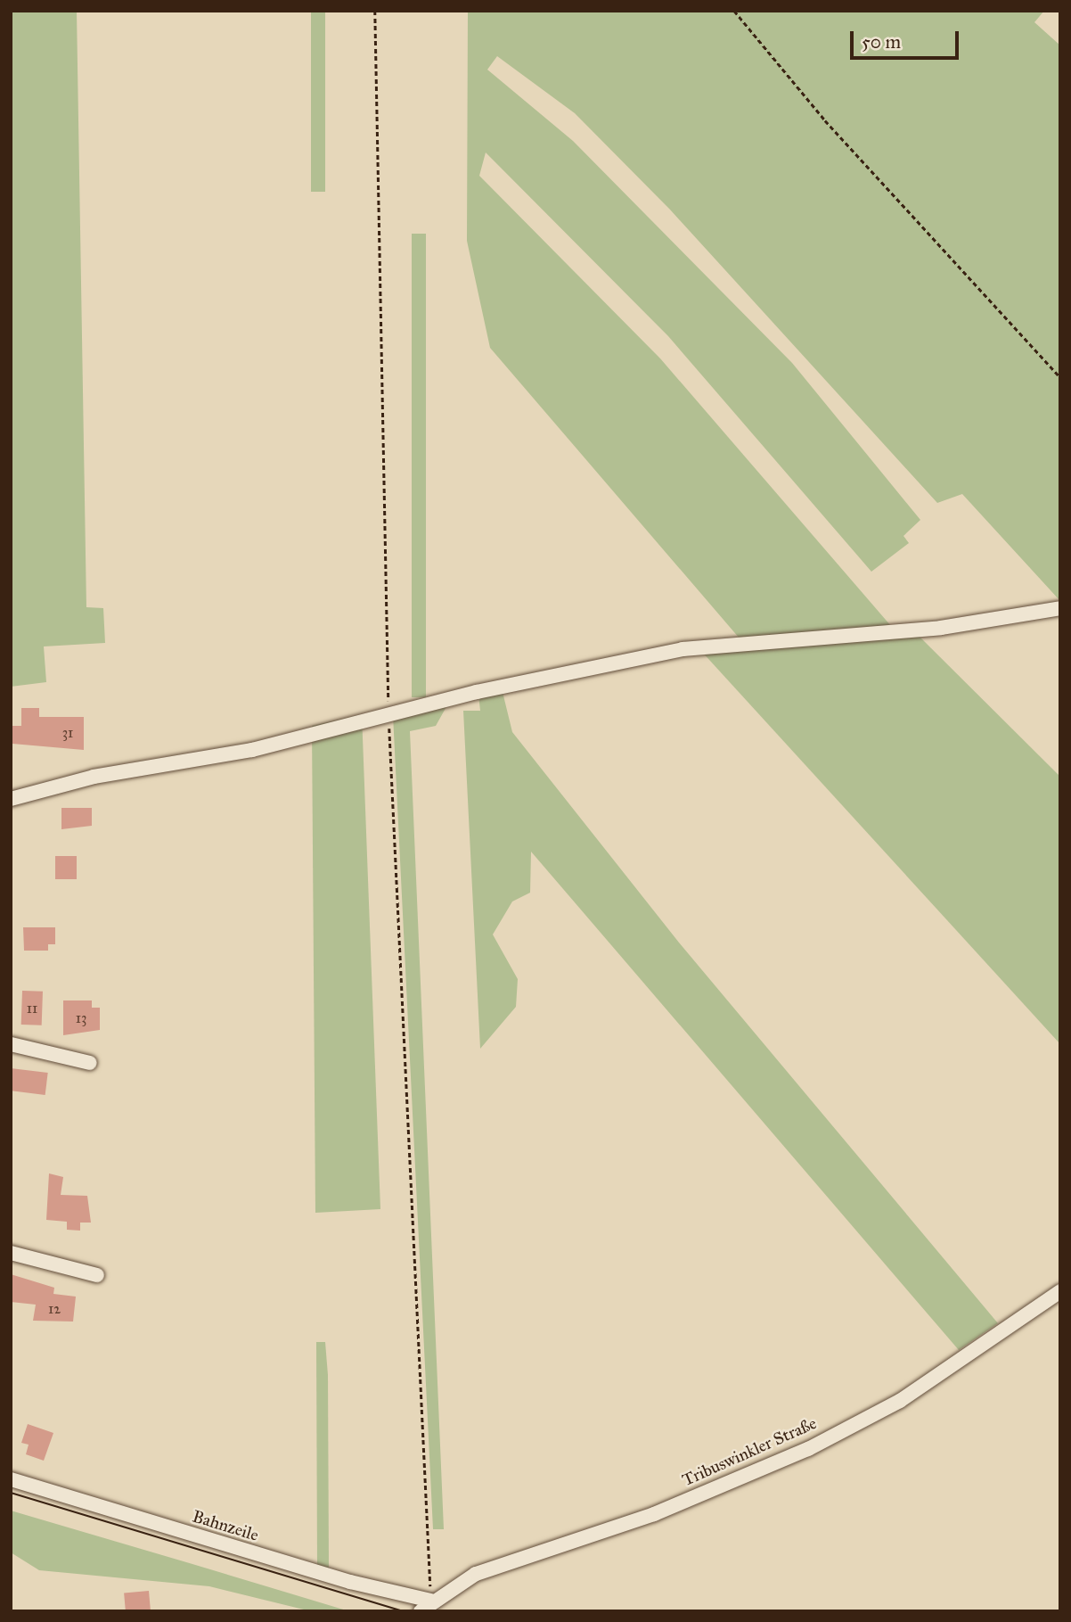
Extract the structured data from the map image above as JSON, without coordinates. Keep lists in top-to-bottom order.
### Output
{
  "streets": {
    "street": ["Tribuswinkler Straße", "Bahnzeile"]
  },
  "crossings": [
    ["Tribuswinkler Straße", "Bahnzeile"]
  ],
  "house_numbers": [
    "31",
    "11",
    "13",
    "12"
  ],
  "scale_bar": "50 m"
}
